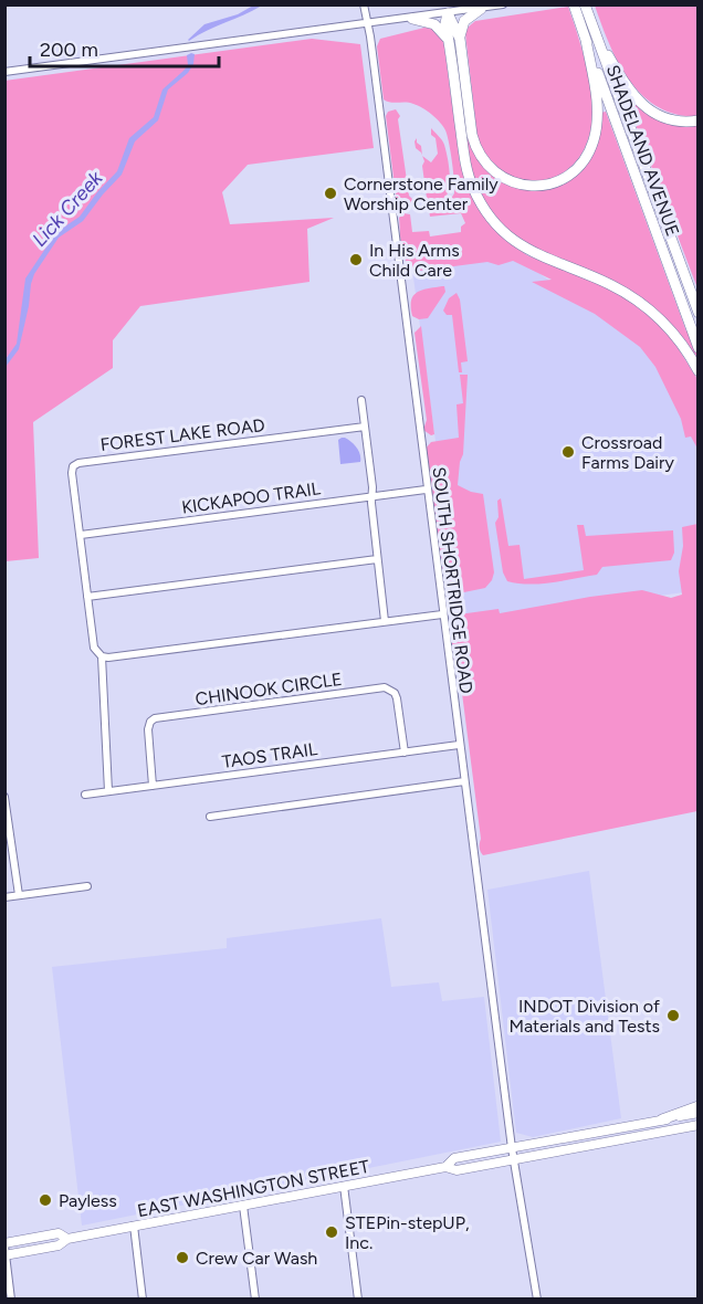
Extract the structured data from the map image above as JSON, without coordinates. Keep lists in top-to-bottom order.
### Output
{
  "streets": {
    "highway": ["SHADELAND AVENUE"],
    "main road": ["EAST WASHINGTON STREET"],
    "street": [
      "FOREST LAKE ROAD",
      "KICKAPOO TRAIL",
      "SOUTH SHORTRIDGE ROAD",
      "CHINOOK CIRCLE",
      "TAOS TRAIL"
    ]
  },
  "crossings": [
    ["FOREST LAKE ROAD", "KICKAPOO TRAIL"],
    ["KICKAPOO TRAIL", "SOUTH SHORTRIDGE ROAD"],
    ["SOUTH SHORTRIDGE ROAD", "TAOS TRAIL"],
    ["SOUTH SHORTRIDGE ROAD", "EAST WASHINGTON STREET"],
    ["CHINOOK CIRCLE", "TAOS TRAIL"]
  ],
  "water": ["Lick Creek"],
  "places": [
    "Cornerstone Family Worship Center",
    "In His Arms Child Care",
    "Crossroad Farms Dairy",
    "INDOT Division of Materials and Tests",
    "Payless",
    "STEPin-stepUP, Inc.",
    "Crew Car Wash"
  ],
  "scale_bar": "200 m"
}
